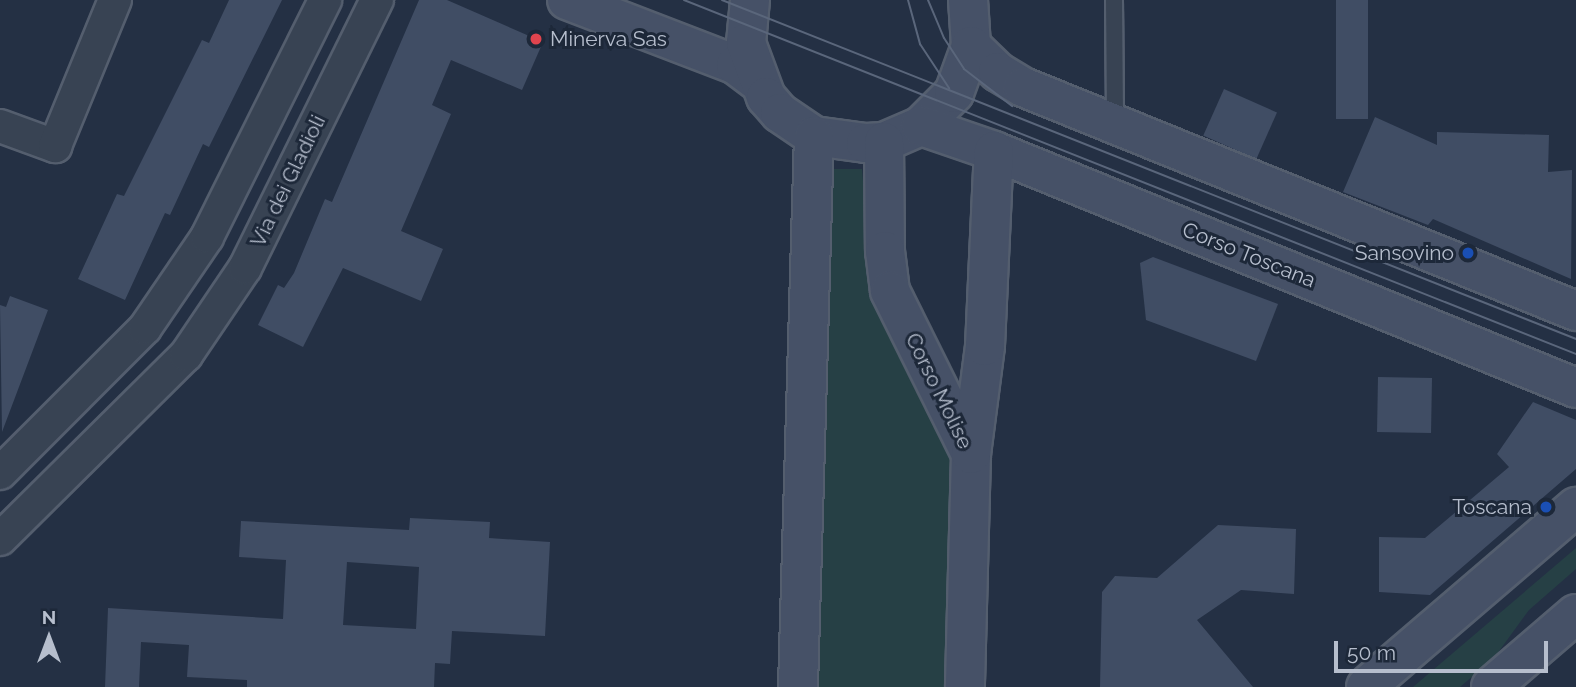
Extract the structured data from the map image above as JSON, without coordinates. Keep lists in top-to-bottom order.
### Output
{
  "streets": {
    "street": ["Via dei Gladioli", "Corso Toscana", "Corso Molise"]
  },
  "places": ["Minerva Sas", "Sansovino", "Toscana"],
  "scale_bar": "50 m",
  "north": "top"
}
